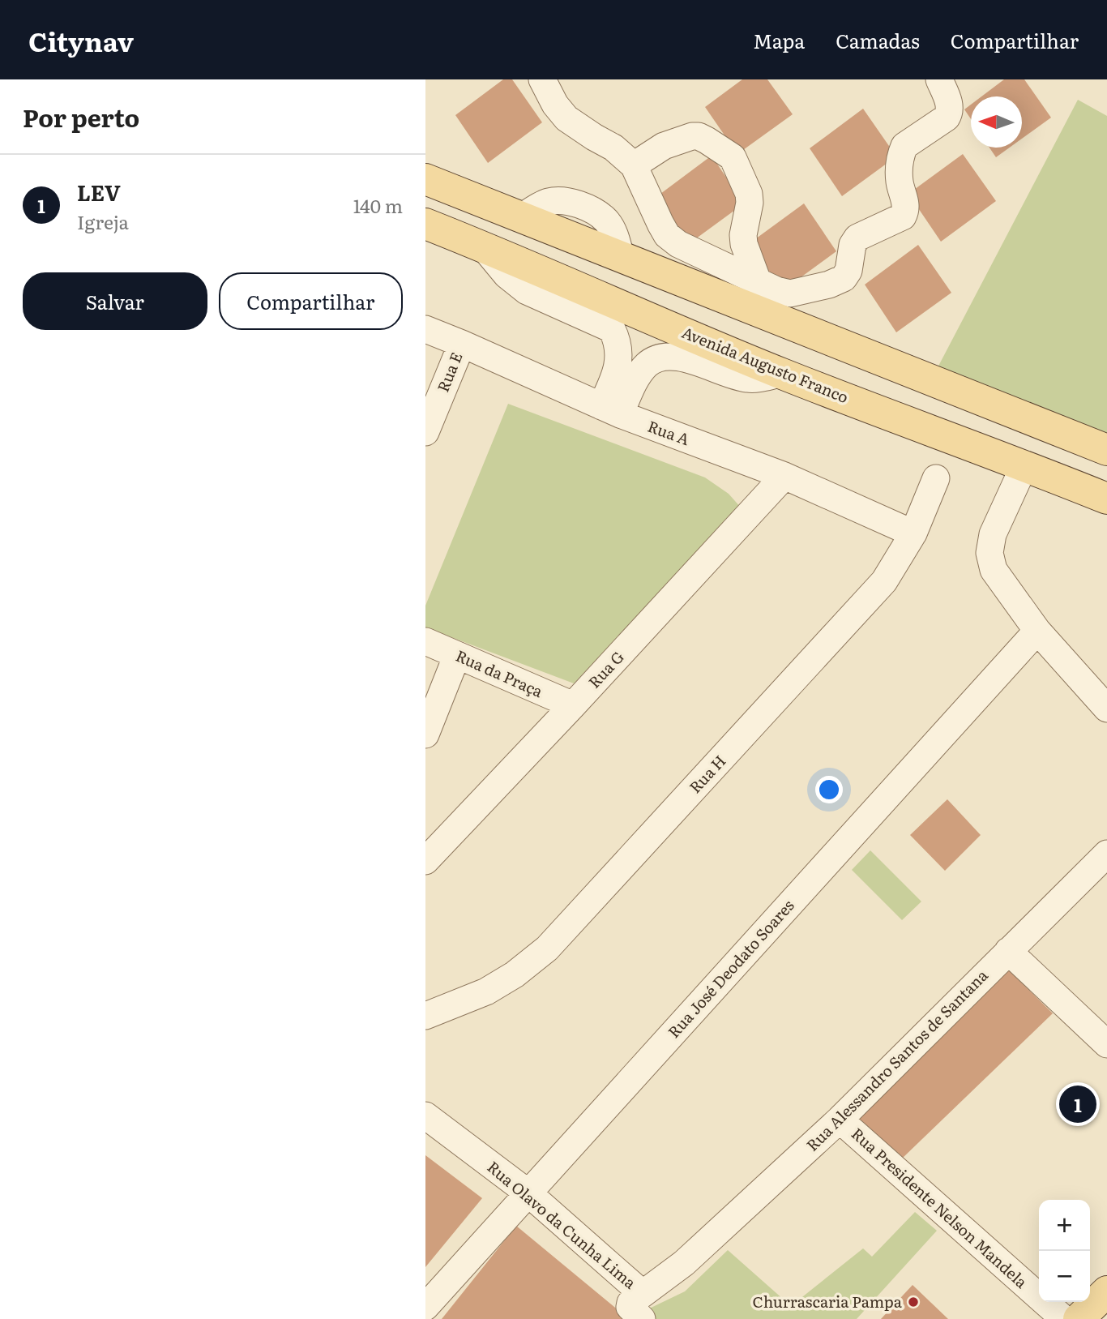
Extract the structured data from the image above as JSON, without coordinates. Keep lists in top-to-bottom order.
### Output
{
  "streets": {
    "main road": ["Avenida Augusto Franco"],
    "street": [
      "Rua E",
      "Rua A",
      "Rua G",
      "Rua da Praça",
      "Rua H",
      "Rua José Deodato Soares",
      "Rua Alessandro Santos de Santana",
      "Rua Presidente Nelson Mandela",
      "Rua Olavo da Cunha Lima"
    ]
  },
  "crossings": [
    ["Rua E", "Rua A"],
    ["Rua A", "Rua G"],
    ["Rua A", "Rua H"],
    ["Rua G", "Rua da Praça"],
    ["Rua José Deodato Soares", "Rua Olavo da Cunha Lima"],
    ["Rua Alessandro Santos de Santana", "Rua Presidente Nelson Mandela"],
    ["Rua Alessandro Santos de Santana", "Rua Olavo da Cunha Lima"]
  ],
  "places": ["Churrascaria Pampa"],
  "north": "left",
  "page": {
    "header": "Citynav",
    "nav": ["Mapa", "Camadas", "Compartilhar"],
    "heading": "Por perto",
    "list": [
      {
        "mark": "1",
        "name": "LEV",
        "note": "Igreja",
        "value": "140 m"
      }
    ],
    "buttons": ["Salvar", "Compartilhar"],
    "pins": "1",
    "map_buttons": ["+", "−"]
  }
}
